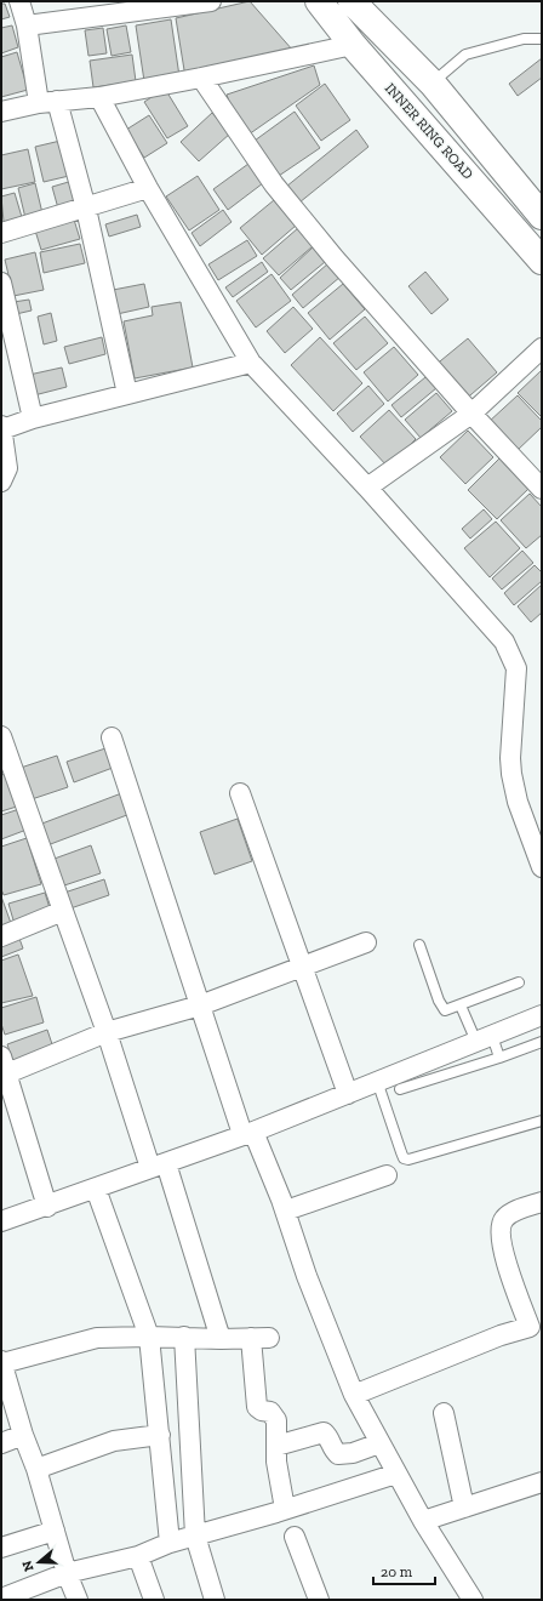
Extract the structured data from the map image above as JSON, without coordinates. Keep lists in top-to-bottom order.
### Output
{
  "streets": {
    "highway": ["INNER RING ROAD"]
  },
  "scale_bar": "20 m",
  "north": "left"
}
